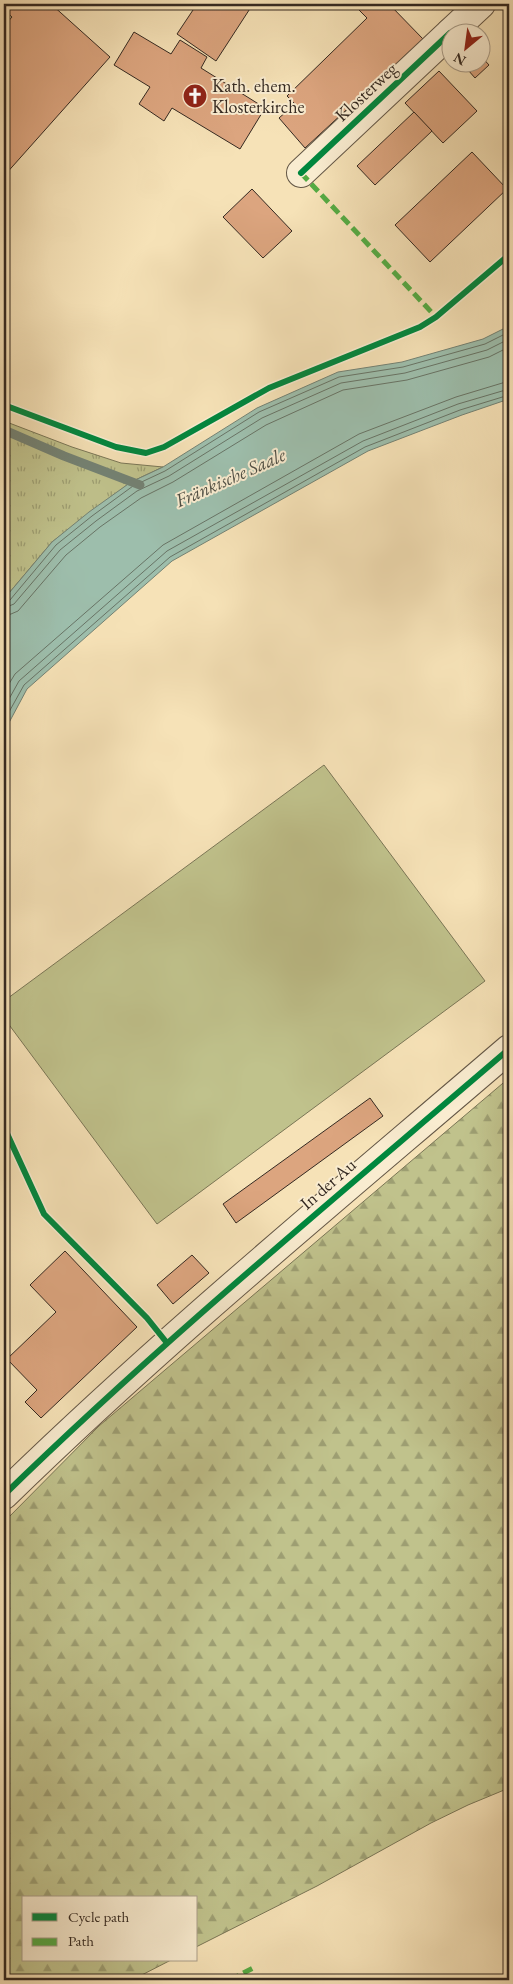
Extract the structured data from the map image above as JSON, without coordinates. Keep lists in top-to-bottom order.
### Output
{
  "streets": {
    "street": ["Klosterweg", "In der Au"]
  },
  "water": ["Fränkische Saale"],
  "places": {
    "church": ["Kath. ehem. Klosterkirche"]
  },
  "legend": ["Cycle path", "Path"],
  "north": "bottom left"
}
